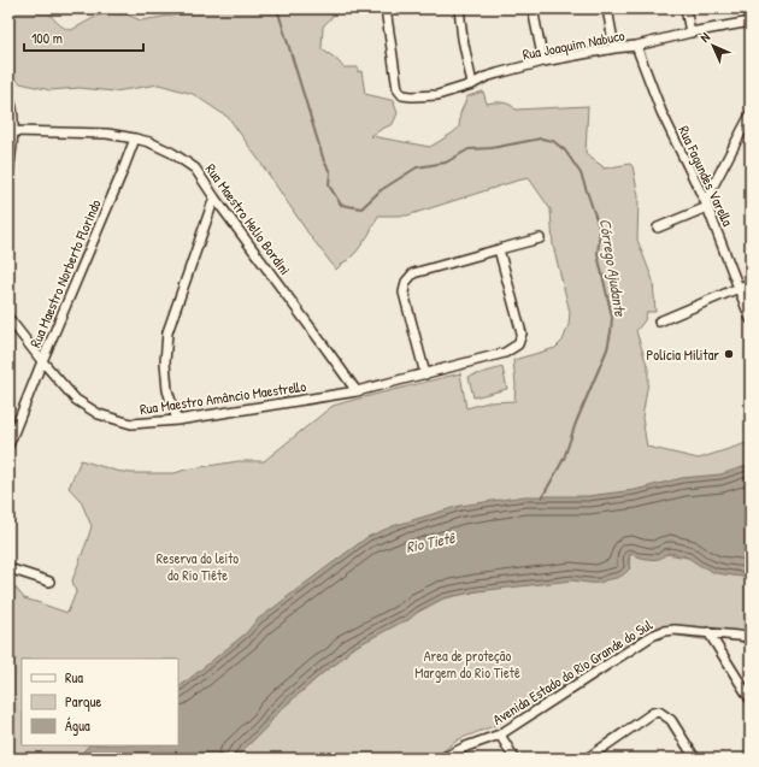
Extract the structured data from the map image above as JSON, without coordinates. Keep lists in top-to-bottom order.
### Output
{
  "streets": {
    "street": [
      "Rua Joaquim Nabuco",
      "Rua Fagundes Varella",
      "Rua Maestro Helio Bordini",
      "Rua Maestro Norberto Florindo",
      "Rua Maestro Amâncio Maestrello",
      "Avenida Estado do Rio Grande do Sul"
    ]
  },
  "crossings": [
    ["Rua Joaquim Nabuco", "Rua Fagundes Varella"],
    ["Rua Maestro Helio Bordini", "Rua Maestro Norberto Florindo"],
    ["Rua Maestro Helio Bordini", "Rua Maestro Amâncio Maestrello"],
    ["Rua Maestro Norberto Florindo", "Rua Maestro Amâncio Maestrello"]
  ],
  "water": ["Córrego Ajudante", "Rio Tietê"],
  "parks": ["Reserva do leito do Rio Tiête", "Area de proteção Margem do Rio Tietê"],
  "places": ["Polícia Militar"],
  "legend": ["Rua", "Parque", "Água"],
  "scale_bar": "100 m",
  "north": "top left"
}
